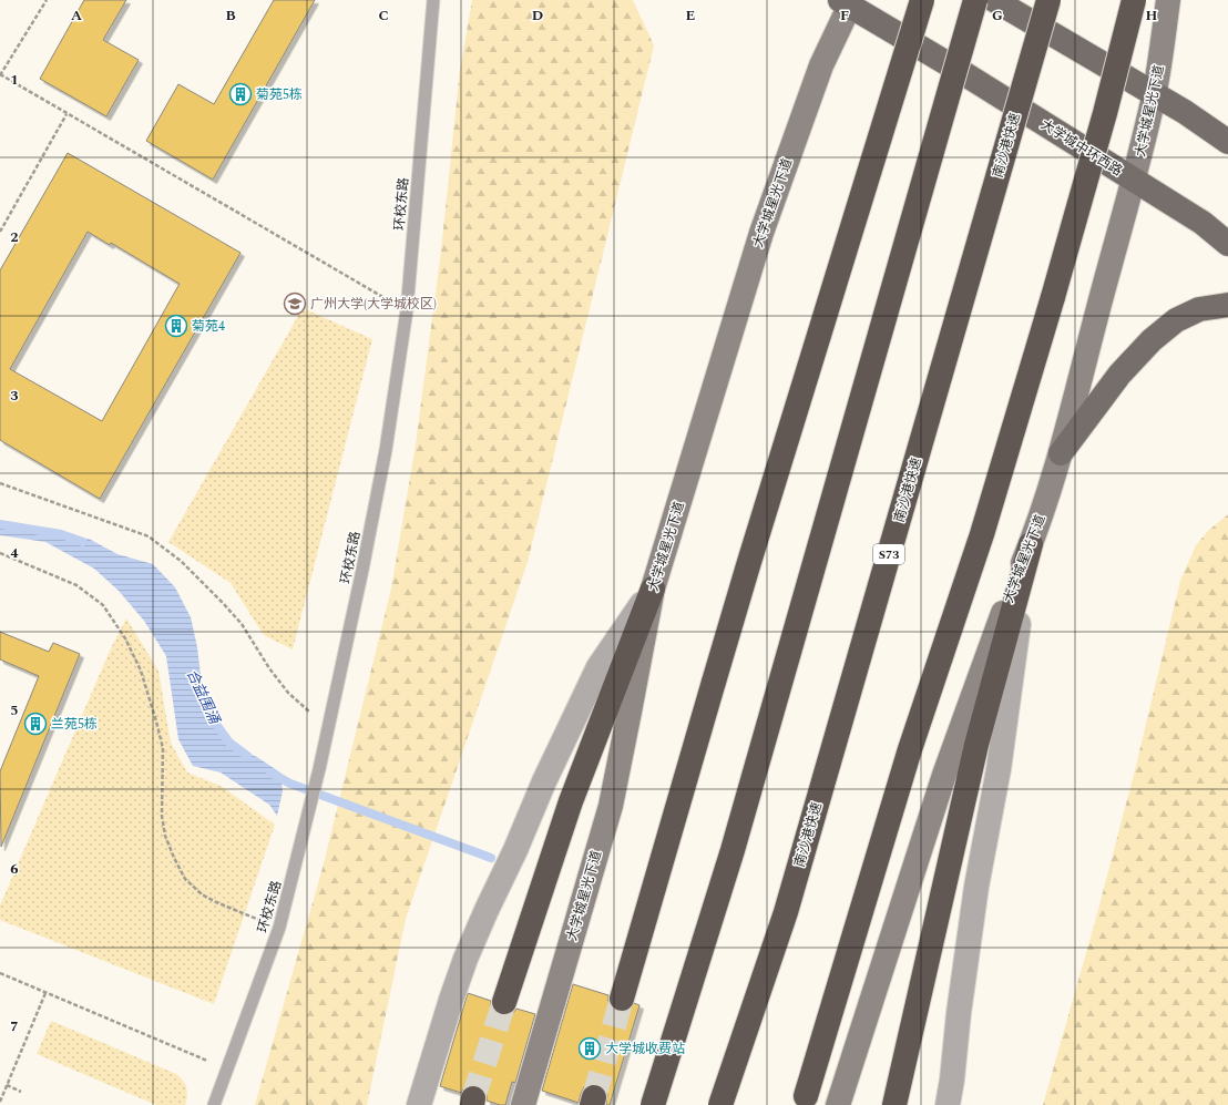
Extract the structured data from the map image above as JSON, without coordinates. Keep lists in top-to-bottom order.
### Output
{
  "streets": {
    "highway": ["南沙港快速", "S73"],
    "main road": ["大学城星光下道", "大学城中环西路"],
    "lane": ["环校东路"]
  },
  "crossings": [
    ["大学城星光下道", "大学城中环西路"]
  ],
  "water": ["合益围涌"],
  "places": {
    "building": [
      "菊苑5栋",
      "菊苑4",
      "兰苑5栋",
      "大学城收费站"
    ],
    "school or university": ["广州大学(大学城校区)"]
  },
  "grid": {
    "columns": [
      "A",
      "B",
      "C",
      "D",
      "E",
      "F",
      "G",
      "H"
    ],
    "rows": [
      "1",
      "2",
      "3",
      "4",
      "5",
      "6",
      "7"
    ]
  }
}
